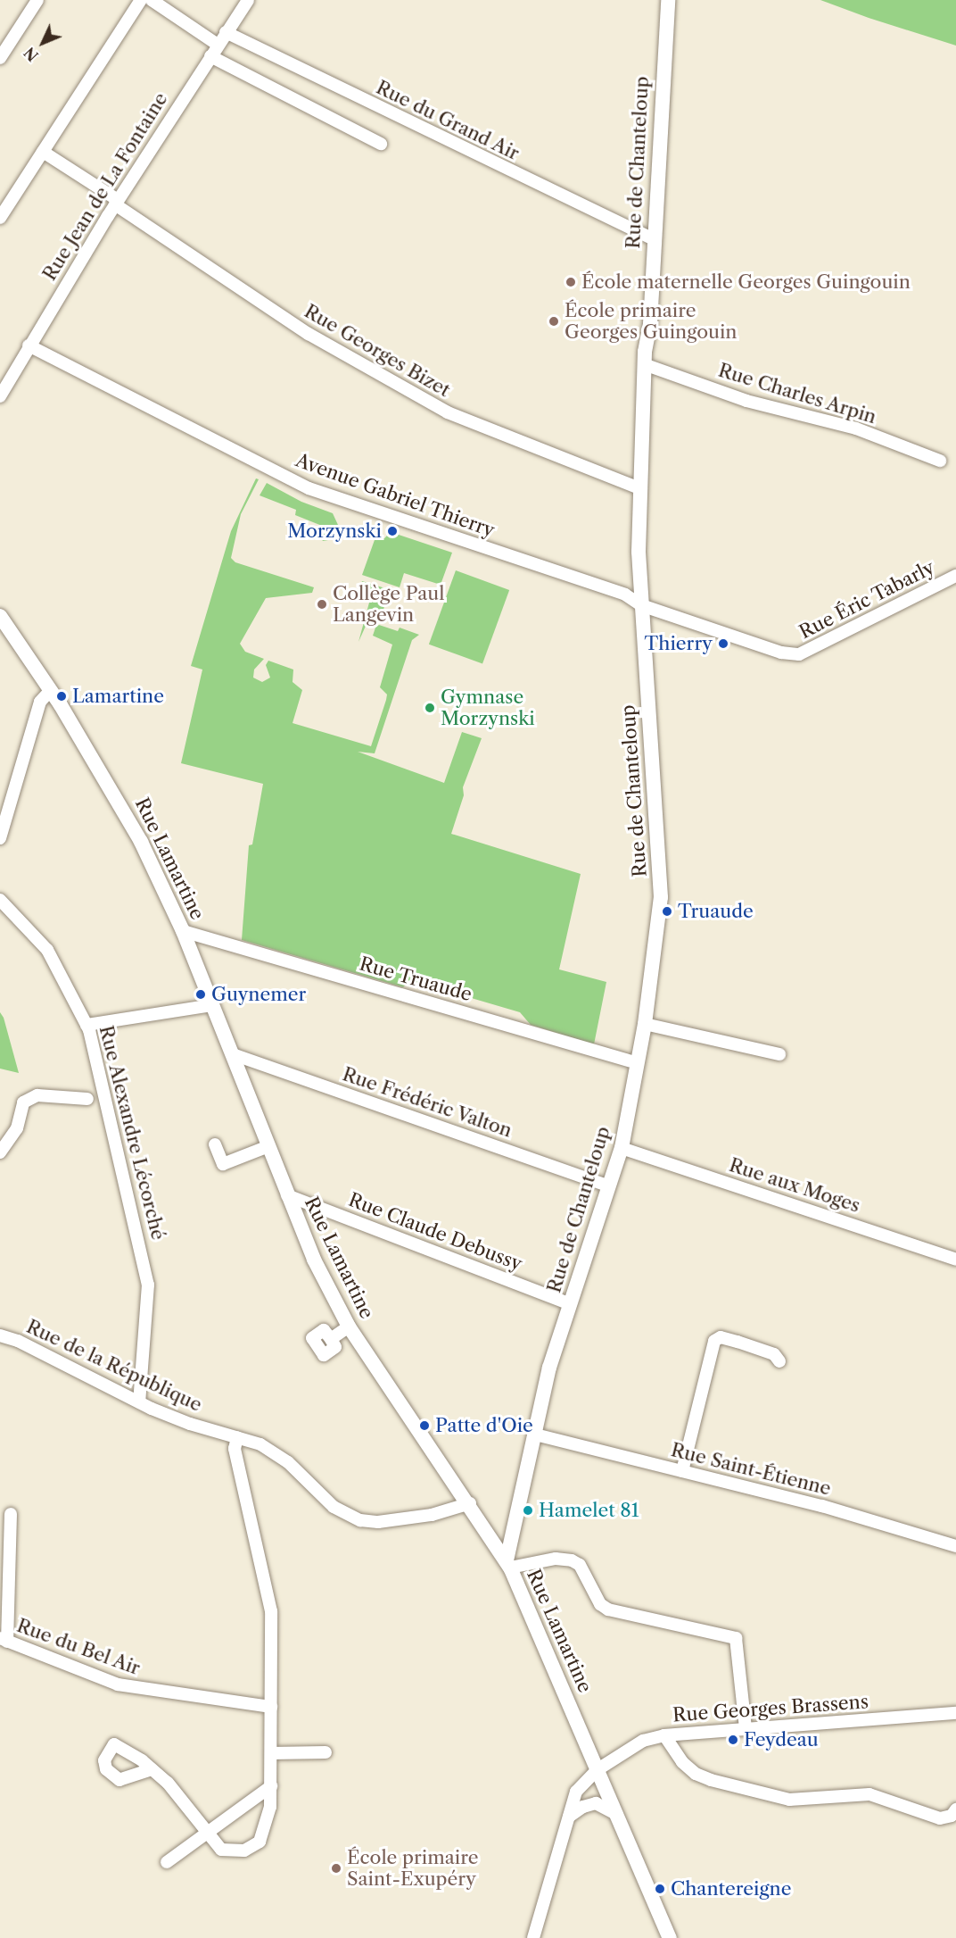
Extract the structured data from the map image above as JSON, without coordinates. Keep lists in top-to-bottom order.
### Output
{
  "streets": {
    "street": [
      "Rue du Grand Air",
      "Rue de Chanteloup",
      "Rue Jean de La Fontaine",
      "Rue Georges Bizet",
      "Rue Charles Arpin",
      "Avenue Gabriel Thierry",
      "Rue Éric Tabarly",
      "Rue Lamartine",
      "Rue Truaude",
      "Rue Frédéric Valton",
      "Rue Alexandre Lécorché",
      "Rue aux Moges",
      "Rue Claude Debussy",
      "Rue de la République",
      "Rue Saint-Étienne",
      "Rue du Bel Air",
      "Rue Georges Brassens"
    ]
  },
  "crossings": [
    ["Rue du Grand Air", "Rue de Chanteloup"],
    ["Rue du Grand Air", "Rue Jean de La Fontaine"],
    ["Rue de Chanteloup", "Rue Georges Bizet"],
    ["Rue de Chanteloup", "Rue Charles Arpin"],
    ["Rue de Chanteloup", "Avenue Gabriel Thierry"],
    ["Rue de Chanteloup", "Rue Éric Tabarly"],
    ["Rue de Chanteloup", "Rue Lamartine"],
    ["Rue de Chanteloup", "Rue Truaude"],
    ["Rue de Chanteloup", "Rue Frédéric Valton"],
    ["Rue de Chanteloup", "Rue aux Moges"],
    ["Rue de Chanteloup", "Rue Claude Debussy"],
    ["Rue de Chanteloup", "Rue Saint-Étienne"],
    ["Rue Jean de La Fontaine", "Rue Georges Bizet"],
    ["Rue Jean de La Fontaine", "Avenue Gabriel Thierry"],
    ["Avenue Gabriel Thierry", "Rue Éric Tabarly"],
    ["Rue Lamartine", "Rue Truaude"],
    ["Rue Lamartine", "Rue Frédéric Valton"],
    ["Rue Lamartine", "Rue Claude Debussy"],
    ["Rue Lamartine", "Rue de la République"],
    ["Rue Lamartine", "Rue Georges Brassens"],
    ["Rue Alexandre Lécorché", "Rue de la République"]
  ],
  "places": [
    "École maternelle Georges Guingouin",
    "École primaire Georges Guingouin",
    "Morzynski",
    "Collège Paul Langevin",
    "Thierry",
    "Lamartine",
    "Gymnase Morzynski",
    "Truaude",
    "Guynemer",
    "Patte d'Oie",
    "Hamelet 81",
    "Feydeau",
    "École primaire Saint-Exupéry",
    "Chantereigne"
  ],
  "north": "bottom left"
}
